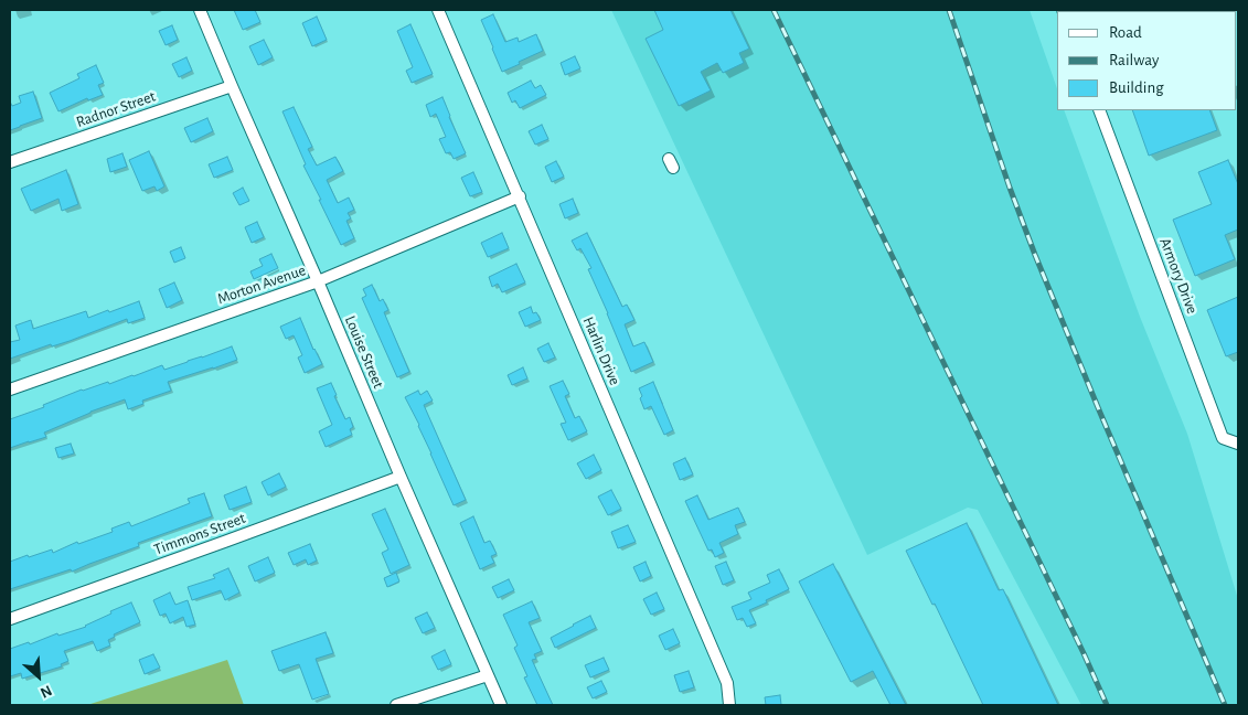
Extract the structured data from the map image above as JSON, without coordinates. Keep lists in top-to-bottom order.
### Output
{
  "streets": {
    "street": [
      "Radnor Street",
      "Armory Drive",
      "Morton Avenue",
      "Harlin Drive",
      "Louise Street",
      "Timmons Street"
    ]
  },
  "crossings": [
    ["Radnor Street", "Louise Street"],
    ["Morton Avenue", "Harlin Drive"],
    ["Morton Avenue", "Louise Street"],
    ["Louise Street", "Timmons Street"]
  ],
  "legend": ["Road", "Railway", "Building"],
  "north": "bottom right"
}
